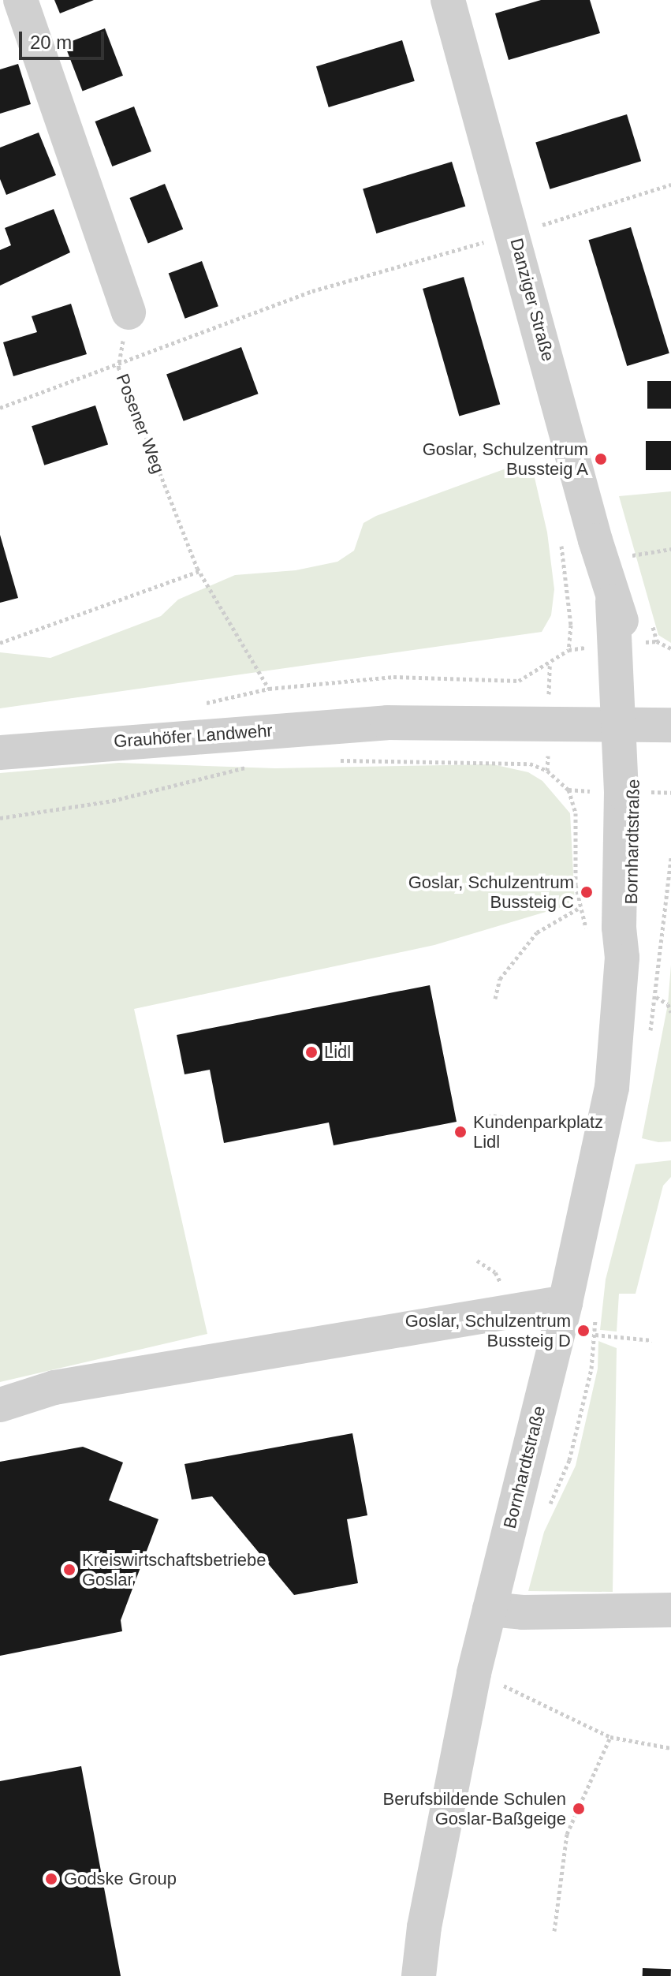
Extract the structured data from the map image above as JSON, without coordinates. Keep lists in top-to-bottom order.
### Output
{
  "streets": {
    "street": ["Danziger Straße", "Grauhöfer Landwehr", "Bornhardtstraße"],
    "path": ["Posener Weg"]
  },
  "crossings": [
    ["Danziger Straße", "Grauhöfer Landwehr"],
    ["Danziger Straße", "Bornhardtstraße"],
    ["Grauhöfer Landwehr", "Bornhardtstraße"]
  ],
  "places": [
    "Goslar, Schulzentrum Bussteig A",
    "Goslar, Schulzentrum Bussteig C",
    "Lidl",
    "Kundenparkplatz Lidl",
    "Goslar, Schulzentrum Bussteig D",
    "Kreiswirtschaftsbetriebe Goslar",
    "Berufsbildende Schulen Goslar-Baßgeige",
    "Godske Group"
  ],
  "scale_bar": "20 m"
}
